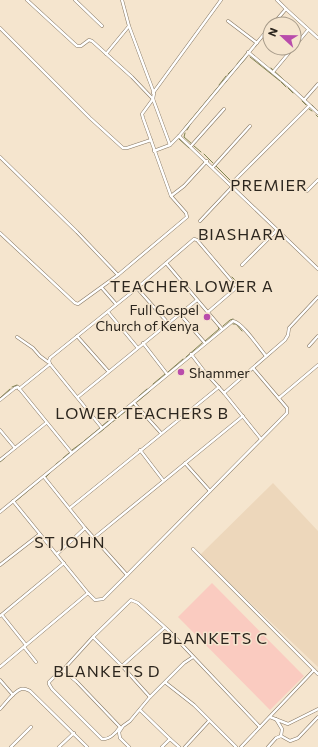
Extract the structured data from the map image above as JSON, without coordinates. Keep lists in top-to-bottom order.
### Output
{
  "districts": [
    "PREMIER",
    "BIASHARA",
    "TEACHER LOWER A",
    "LOWER TEACHERS B",
    "ST JOHN",
    "BLANKETS C",
    "BLANKETS D"
  ],
  "places": ["Full Gospel Church of Kenya", "Shammer"],
  "north": "left"
}
